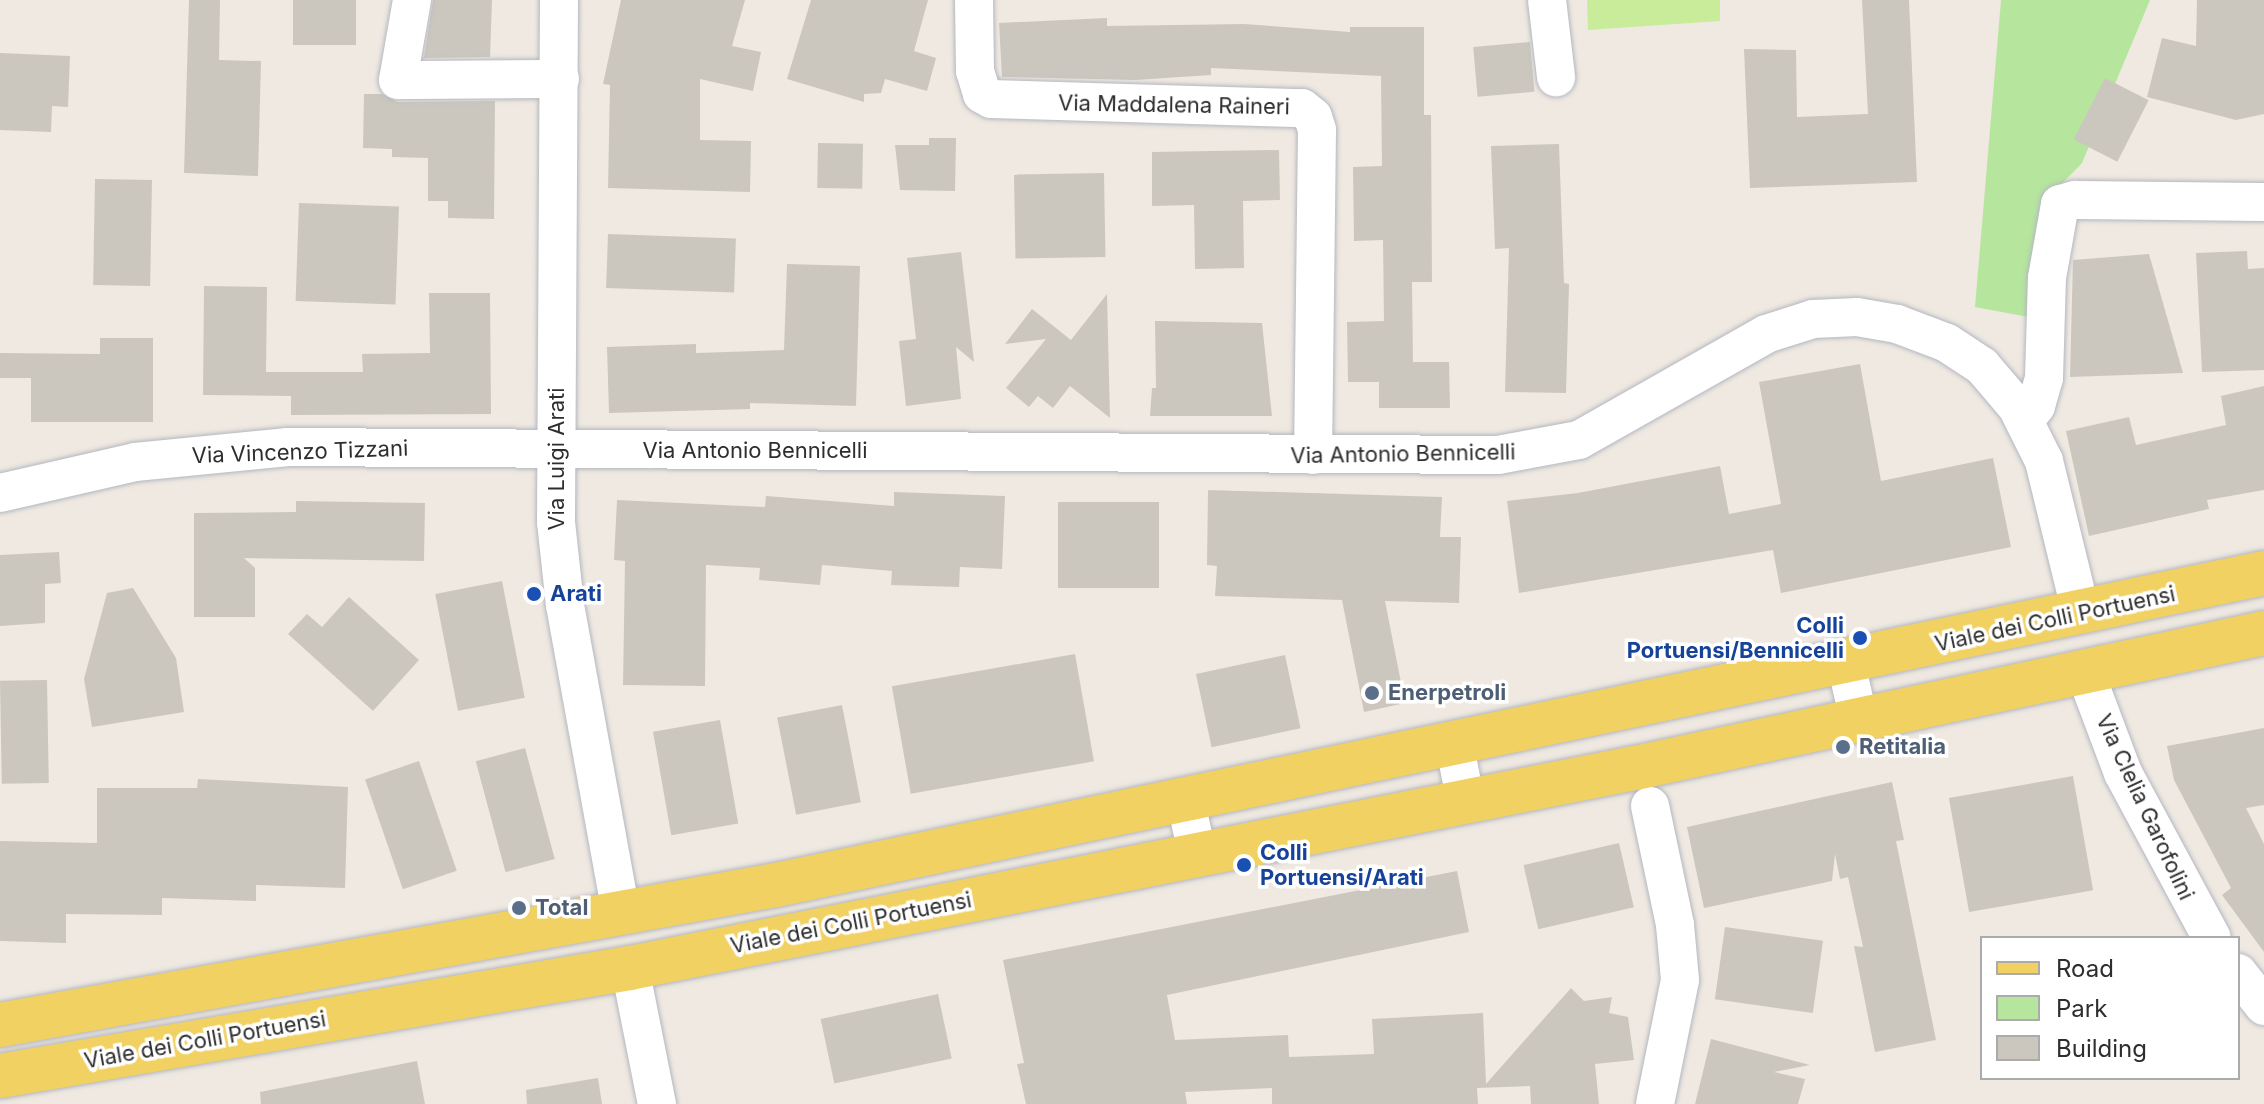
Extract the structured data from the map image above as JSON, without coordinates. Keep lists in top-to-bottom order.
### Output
{
  "streets": {
    "main road": ["Viale dei Colli Portuensi"],
    "street": [
      "Via Maddalena Raineri",
      "Via Antonio Bennicelli",
      "Via Vincenzo Tizzani",
      "Via Luigi Arati",
      "Via Clelia Garofolini"
    ]
  },
  "crossings": [
    ["Via Maddalena Raineri", "Via Antonio Bennicelli"],
    ["Via Antonio Bennicelli", "Via Vincenzo Tizzani"],
    ["Via Antonio Bennicelli", "Via Luigi Arati"],
    ["Via Antonio Bennicelli", "Viale dei Colli Portuensi"],
    ["Via Vincenzo Tizzani", "Via Luigi Arati"],
    ["Via Luigi Arati", "Viale dei Colli Portuensi"],
    ["Viale dei Colli Portuensi", "Via Clelia Garofolini"]
  ],
  "places": [
    "Arati",
    "Colli Portuensi/Bennicelli",
    "Enerpetroli",
    "Retitalia",
    "Colli Portuensi/Arati",
    "Total"
  ],
  "legend": ["Road", "Park", "Building"]
}
